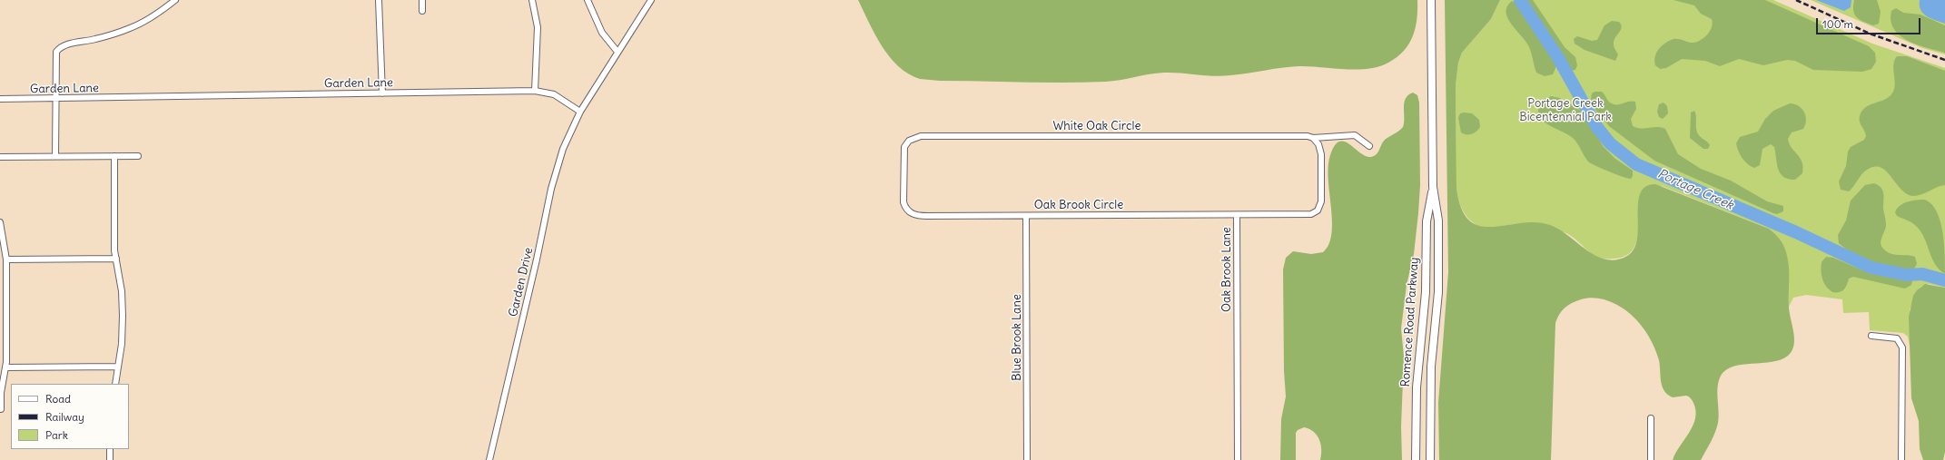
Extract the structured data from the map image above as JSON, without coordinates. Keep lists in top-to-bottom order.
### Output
{
  "streets": {
    "street": [
      "Garden Lane",
      "White Oak Circle",
      "Oak Brook Circle",
      "Oak Brook Lane",
      "Garden Drive",
      "Romence Road Parkway",
      "Blue Brook Lane"
    ]
  },
  "crossings": [
    ["Garden Lane", "Garden Drive"],
    ["White Oak Circle", "Oak Brook Circle"],
    ["White Oak Circle", "Oak Brook Lane"],
    ["Oak Brook Circle", "Oak Brook Lane"],
    ["Oak Brook Circle", "Blue Brook Lane"]
  ],
  "water": ["Portage Creek"],
  "parks": ["Portage Creek Bicentennial Park"],
  "legend": ["Road", "Railway", "Park"],
  "scale_bar": "100 m"
}
